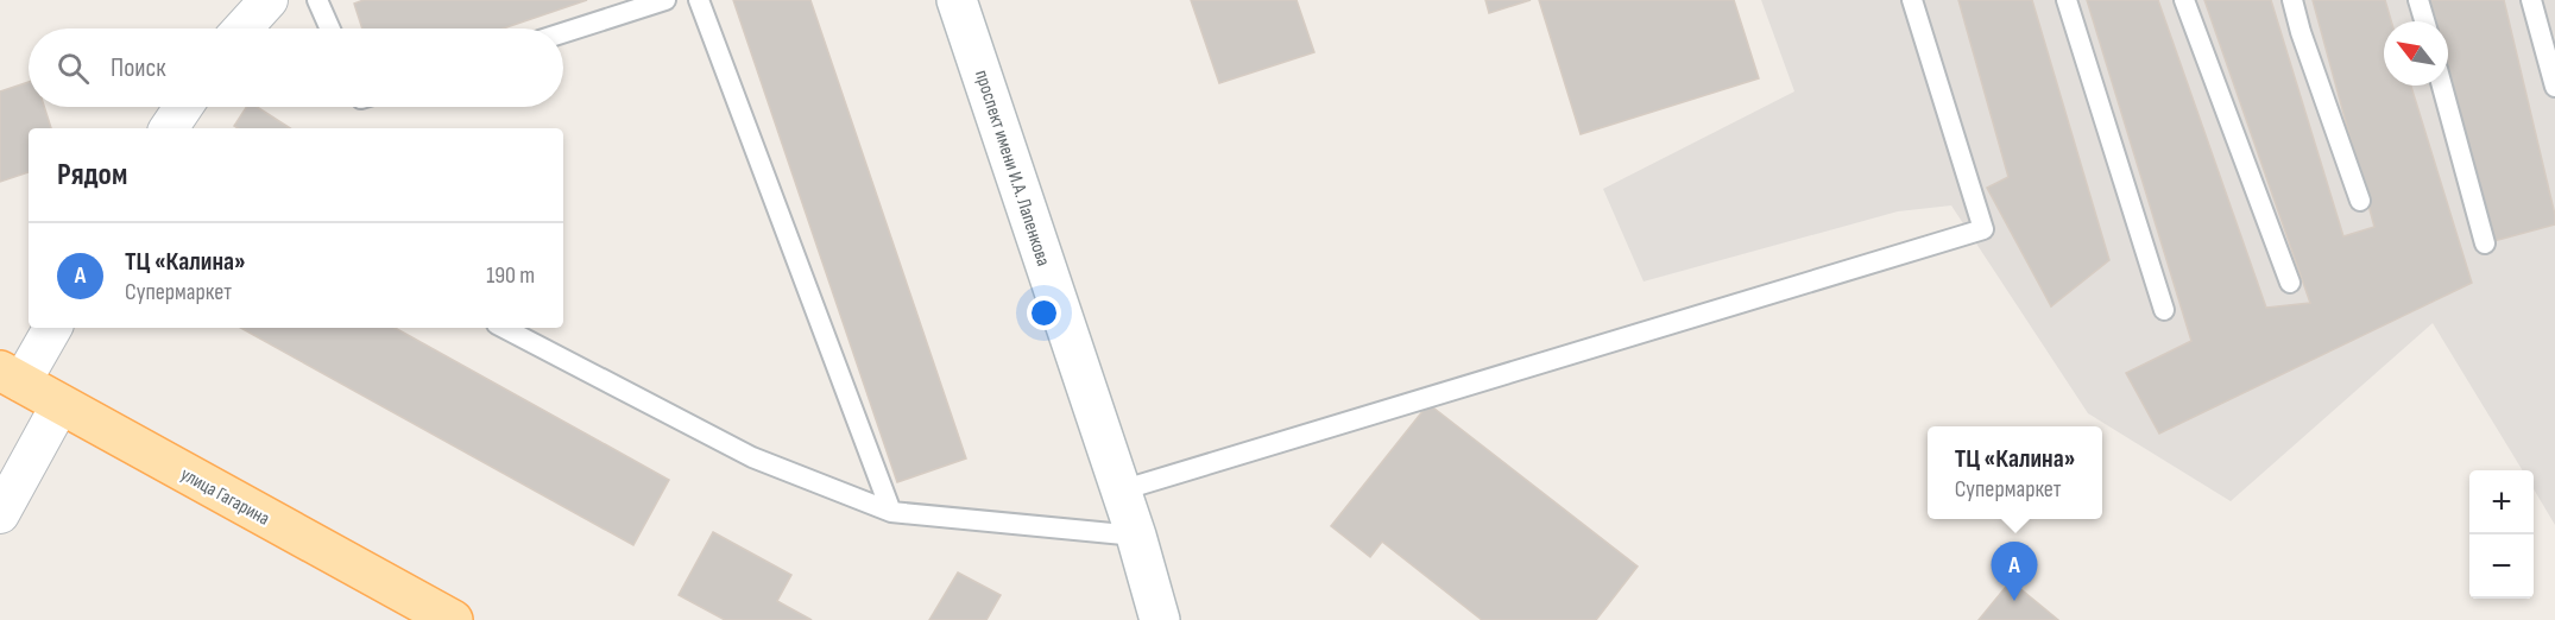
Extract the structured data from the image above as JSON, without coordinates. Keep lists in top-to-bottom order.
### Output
{
  "streets": {
    "main road": ["проспект имени И.А. Лапенкова", "улица Гагарина"]
  },
  "north": "top left",
  "page": {
    "search": "Поиск",
    "heading": "Рядом",
    "list": [
      {
        "mark": "A",
        "name": "ТЦ «Калина»",
        "note": "Супермаркет",
        "value": "190 m"
      }
    ],
    "popup": ["ТЦ «Калина»", "Супермаркет"],
    "map_buttons": ["+", "−"],
    "pins": "A"
  }
}
